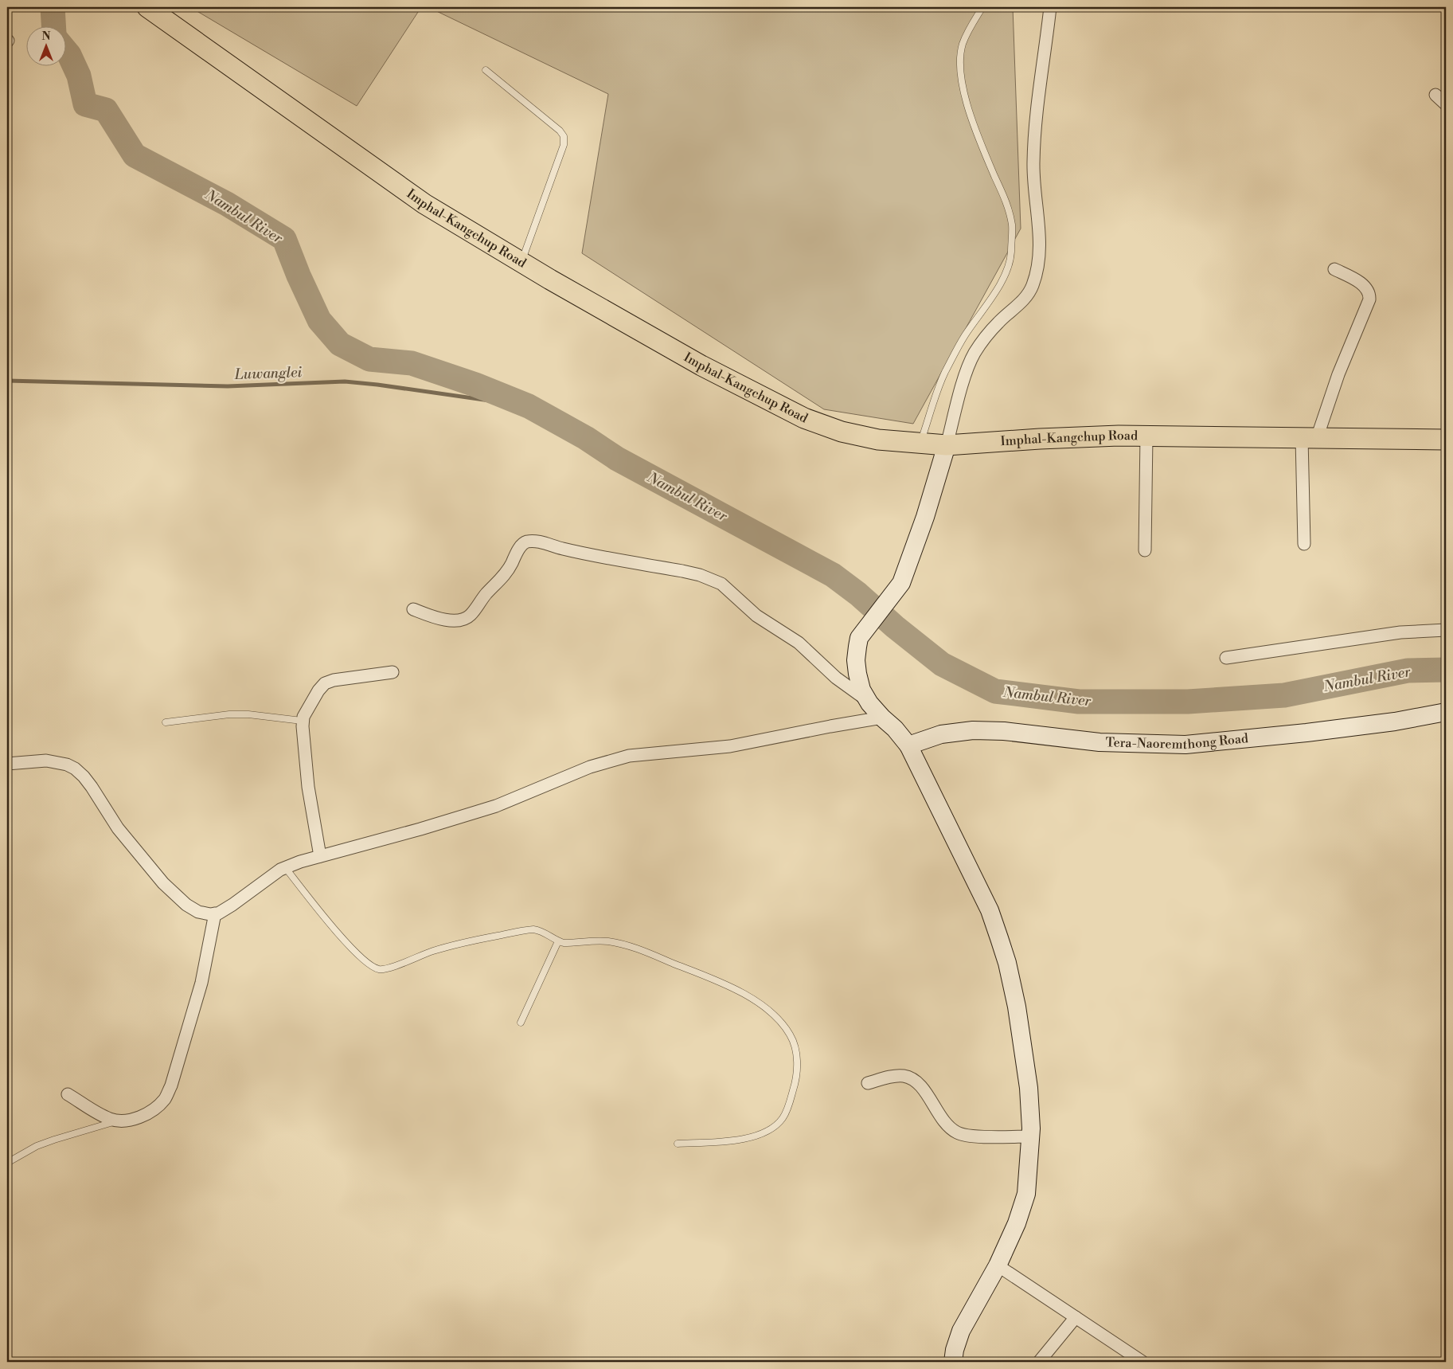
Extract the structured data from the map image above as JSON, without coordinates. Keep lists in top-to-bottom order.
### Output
{
  "streets": {
    "main road": ["Imphal-Kangchup Road"],
    "street": ["Tera-Naoremthong Road"]
  },
  "water": ["Nambul River", "Luwanglei"],
  "north": "top"
}
